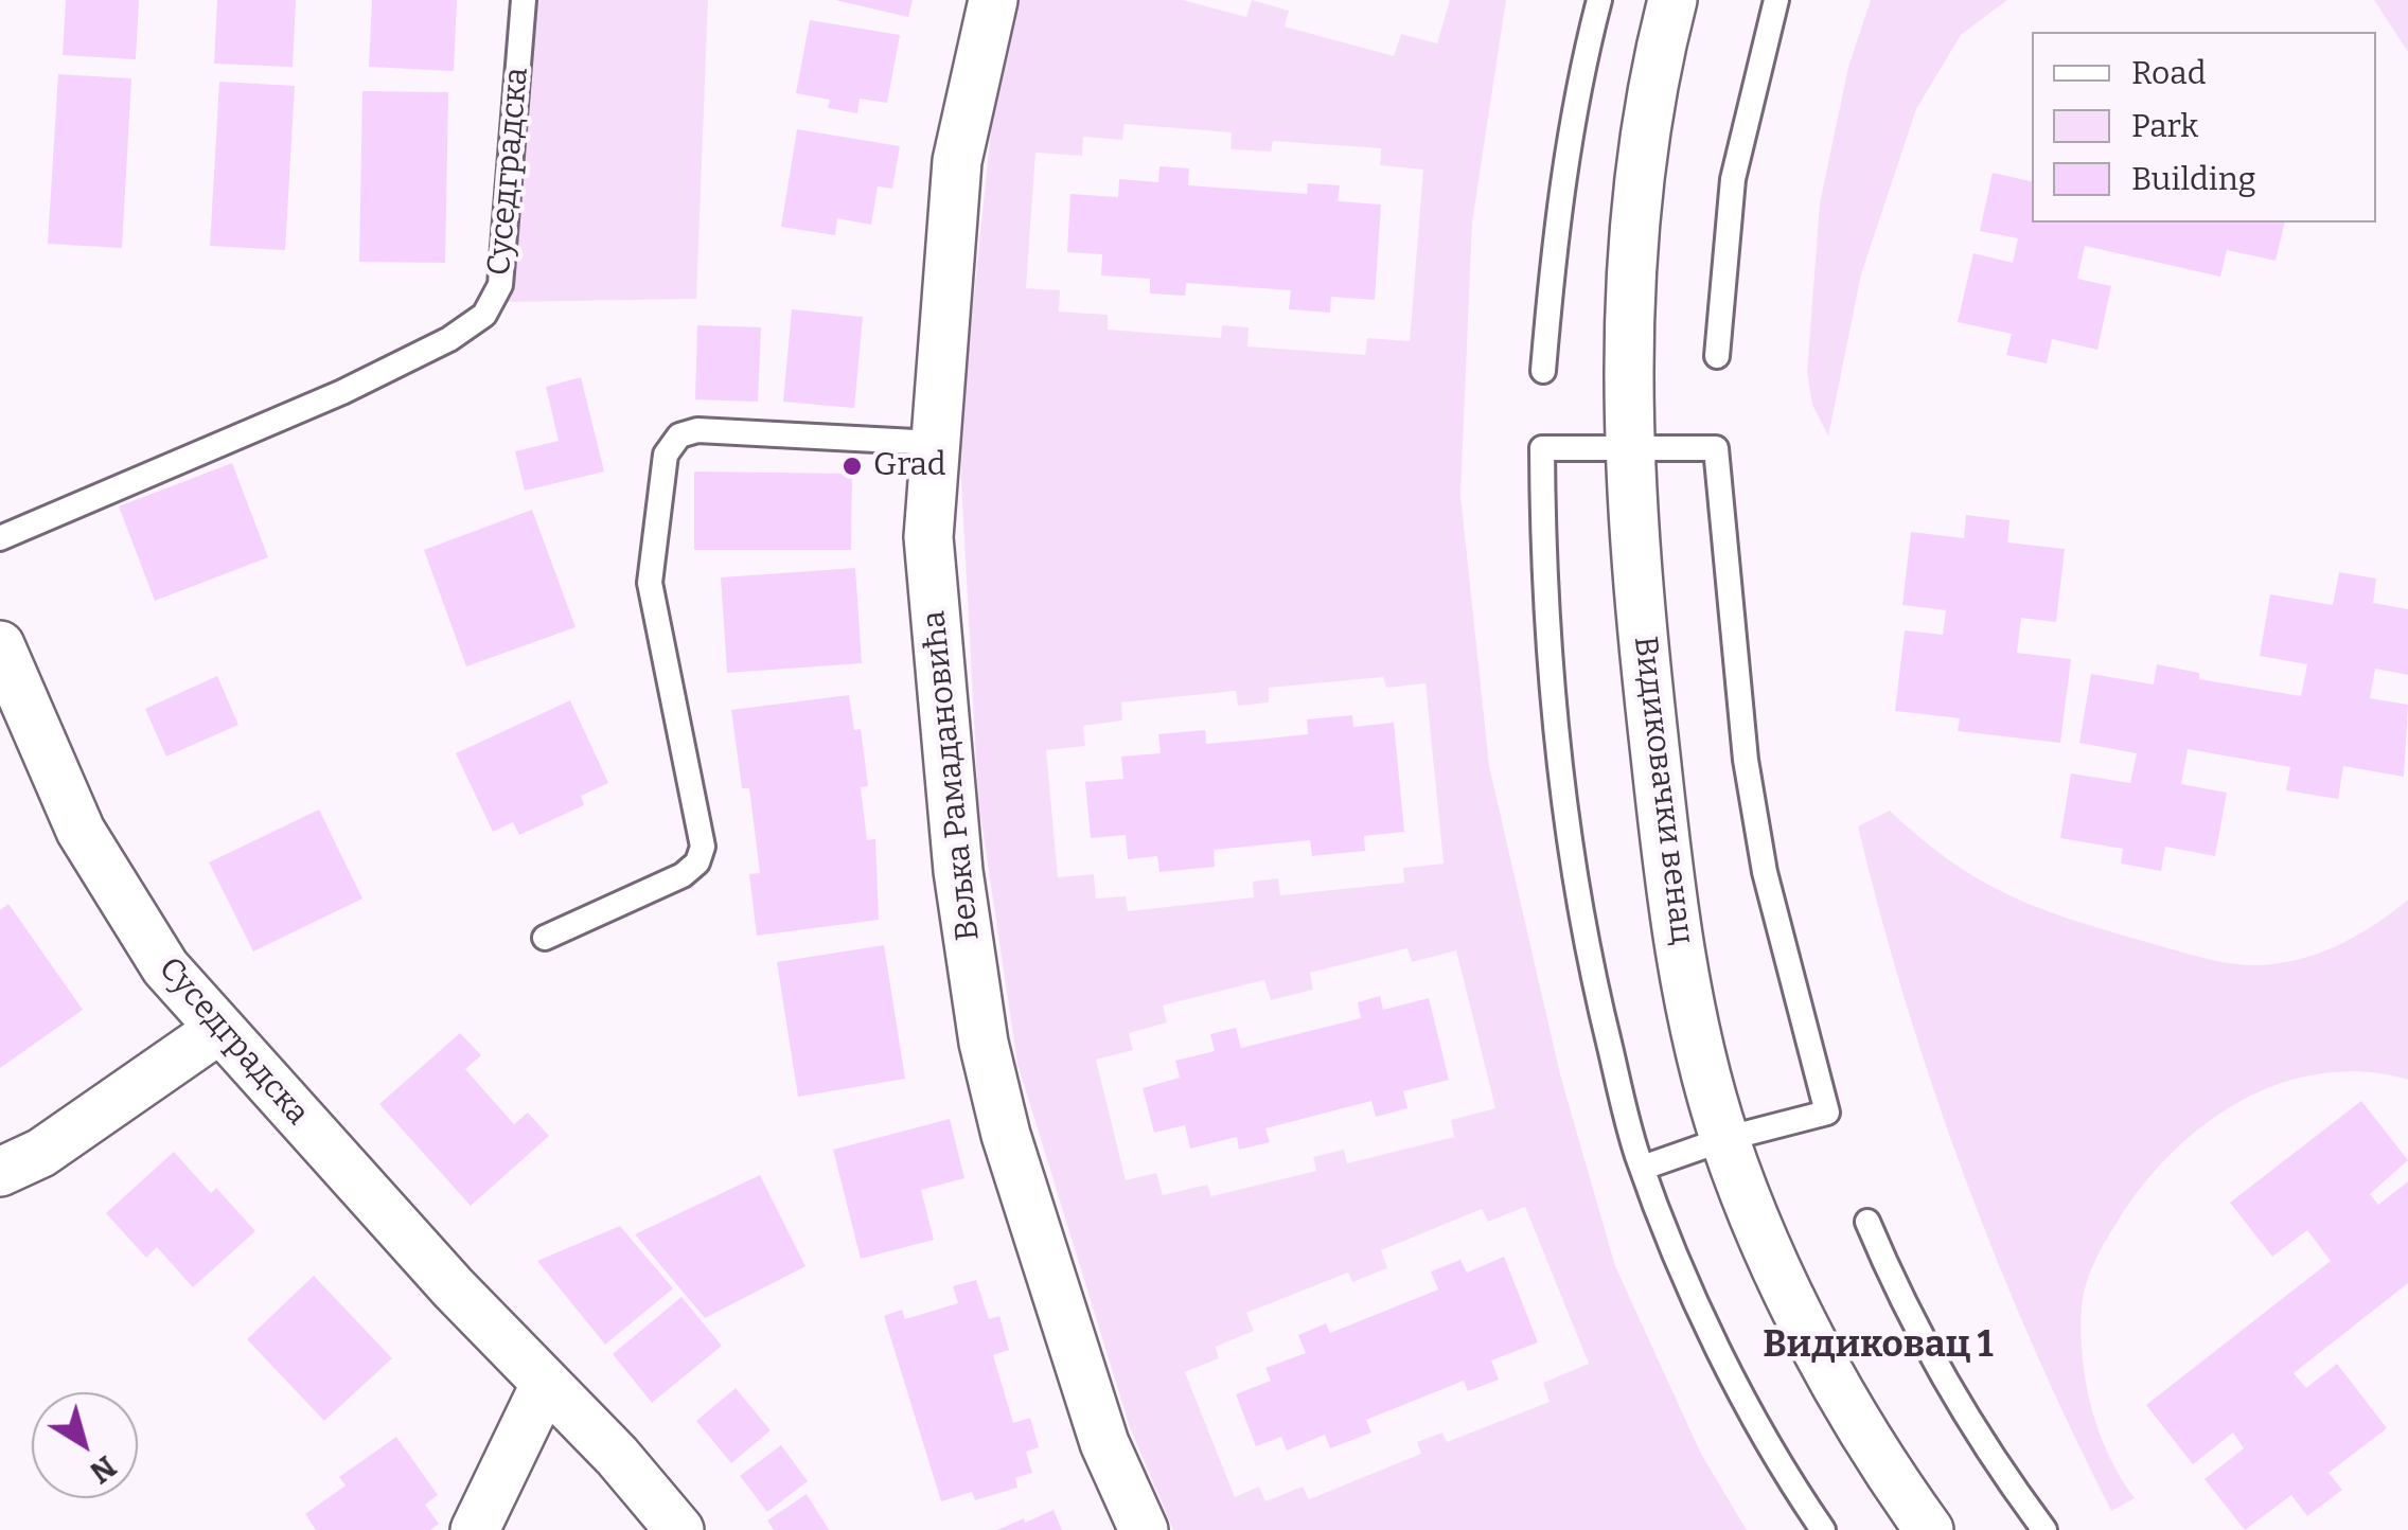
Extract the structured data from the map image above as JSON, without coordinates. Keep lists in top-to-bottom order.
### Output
{
  "streets": {
    "street": ["Суседградска", "Вељка Рамадановића", "Видиковачки венац"]
  },
  "districts": ["Видиковац 1"],
  "places": ["Grad"],
  "legend": ["Road", "Park", "Building"],
  "north": "bottom right"
}
